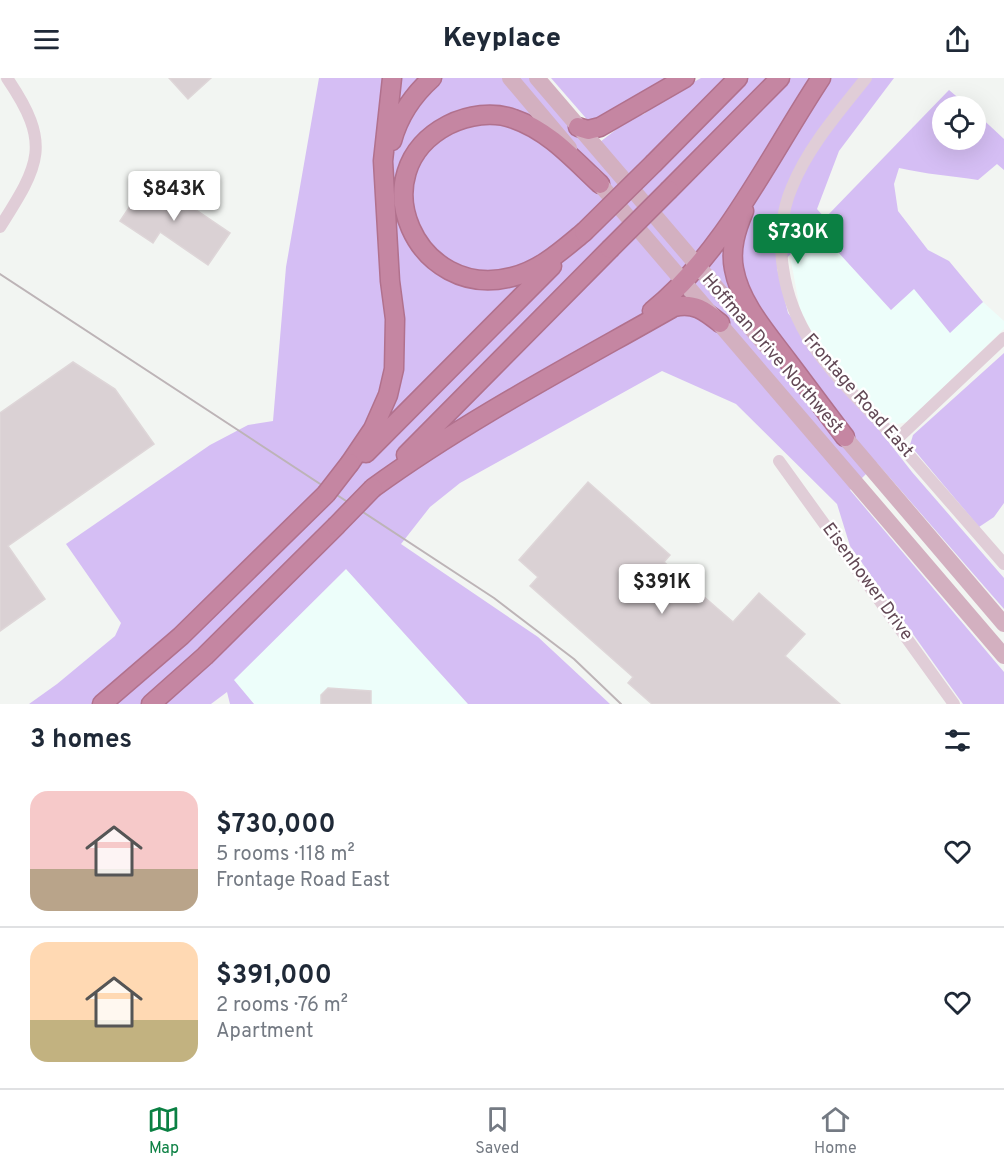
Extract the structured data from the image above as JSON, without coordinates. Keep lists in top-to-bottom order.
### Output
{
  "streets": {
    "main road": ["Hoffman Drive Northwest"],
    "street": ["Frontage Road East", "Eisenhower Drive"]
  },
  "page": {
    "header": "Keyplace",
    "price": ["$843K", "$730K", "$391K"],
    "heading": "3 homes",
    "list": [
      {
        "name": "$730,000",
        "note": "5 rooms · 118 m² · Frontage Road East"
      },
      {
        "name": "$391,000",
        "note": "2 rooms · 76 m² · Apartment"
      }
    ],
    "tabs": ["Map", "Saved", "Home"]
  }
}
